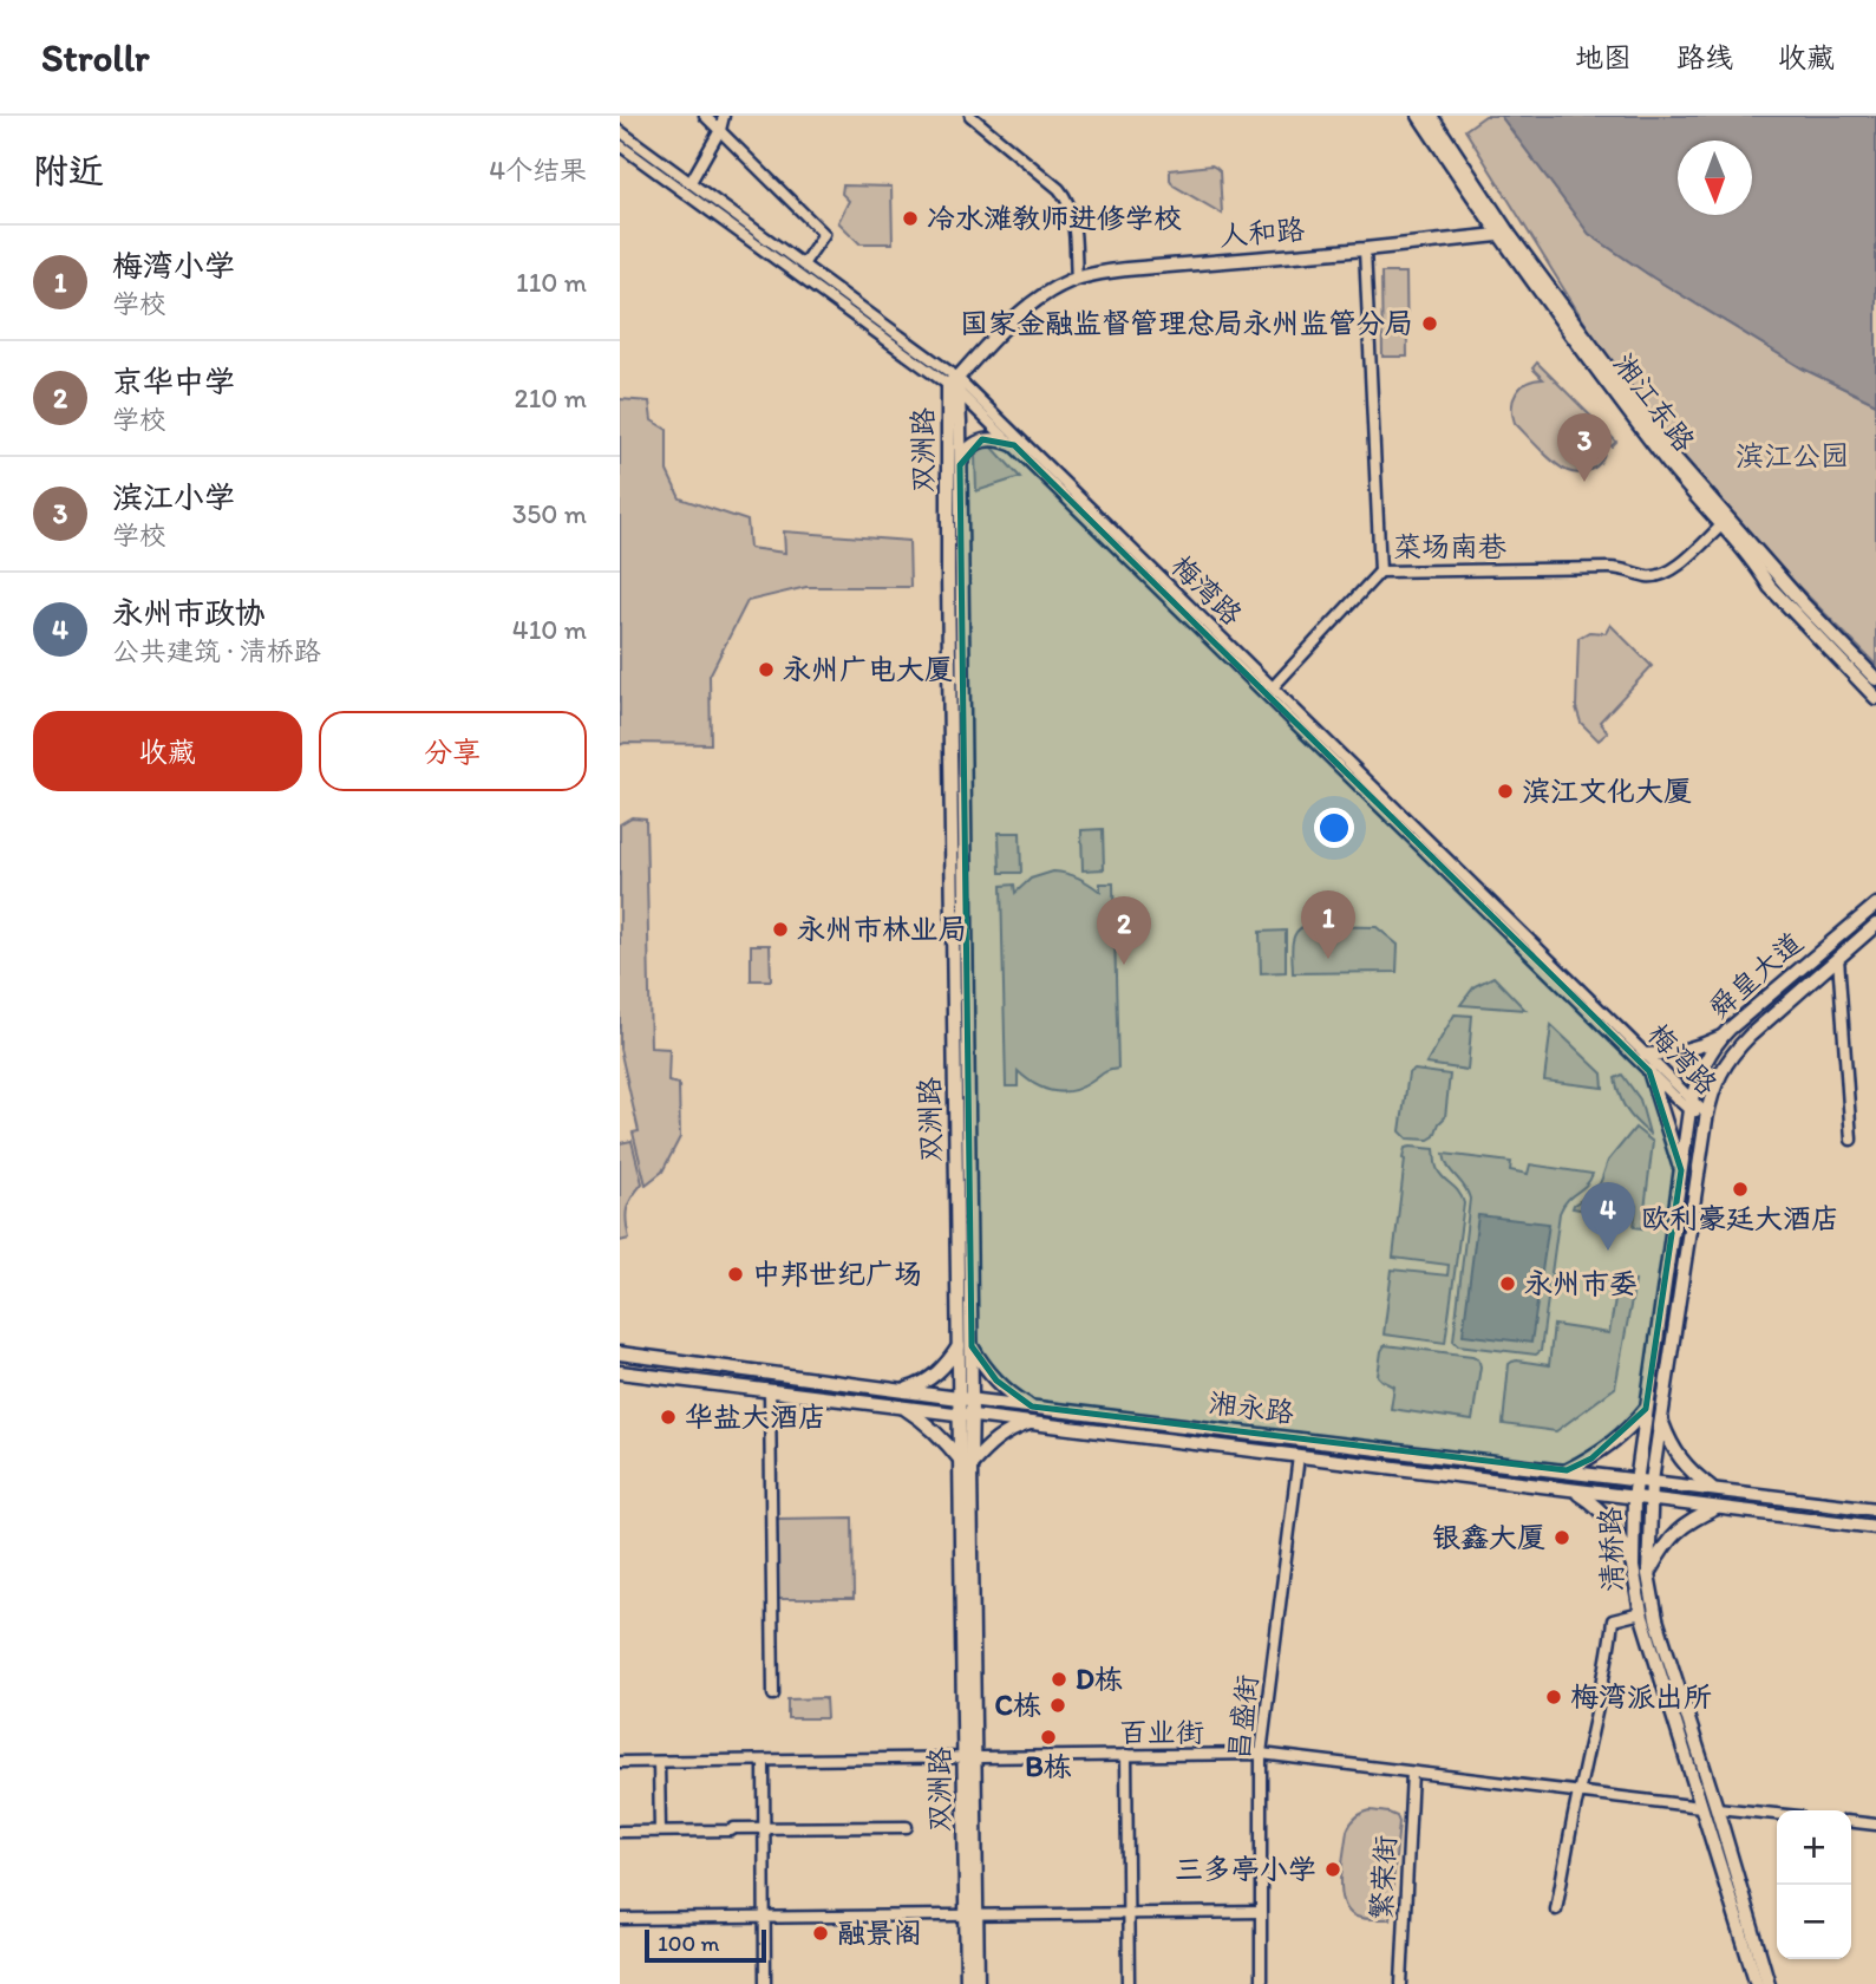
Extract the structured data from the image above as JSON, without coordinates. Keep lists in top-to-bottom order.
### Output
{
  "streets": {
    "main road": [
      "人和路",
      "湘江东路",
      "双洲路",
      "舜皇大道",
      "湘永路",
      "清桥路"
    ],
    "street": [
      "菜场南巷",
      "梅湾路",
      "昌盛街",
      "百业街",
      "繁荣街"
    ]
  },
  "crossings": [
    ["人和路", "湘江东路"],
    ["人和路", "双洲路"],
    ["人和路", "菜场南巷"],
    ["人和路", "梅湾路"],
    ["湘江东路", "菜场南巷"],
    ["双洲路", "梅湾路"],
    ["双洲路", "湘永路"],
    ["双洲路", "百业街"],
    ["梅湾路", "舜皇大道"],
    ["梅湾路", "清桥路"],
    ["舜皇大道", "清桥路"],
    ["湘永路", "清桥路"],
    ["湘永路", "昌盛街"],
    ["清桥路", "百业街"],
    ["昌盛街", "百业街"],
    ["百业街", "繁荣街"]
  ],
  "parks": ["滨江公园"],
  "places": [
    "冷水滩教师进修学校",
    "国家金融监督管理总局永州监管分局",
    "永州广电大厦",
    "滨江文化大厦",
    "永州市林业局",
    "欧利豪廷大酒店",
    "中邦世纪广场",
    "永州市委",
    "华盐大酒店",
    "银鑫大厦",
    "D栋",
    "梅湾派出所",
    "C栋",
    "B栋",
    "三多亭小学",
    "融景阁"
  ],
  "scale_bar": "100 m",
  "north": "bottom",
  "page": {
    "header": "Strollr",
    "nav": ["地图", "路线", "收藏"],
    "heading": ["附近", "4个结果"],
    "list": [
      {
        "mark": "1",
        "name": "梅湾小学",
        "note": "学校",
        "value": "110 m"
      },
      {
        "mark": "2",
        "name": "京华中学",
        "note": "学校",
        "value": "210 m"
      },
      {
        "mark": "3",
        "name": "滨江小学",
        "note": "学校",
        "value": "350 m"
      },
      {
        "mark": "4",
        "name": "永州市政协",
        "note": "公共建筑 · 清桥路",
        "value": "410 m"
      }
    ],
    "pins": [
      "3",
      "1",
      "2",
      "4"
    ],
    "buttons": ["收藏", "分享"],
    "map_buttons": ["+", "−"],
    "scale": "100 m"
  }
}
